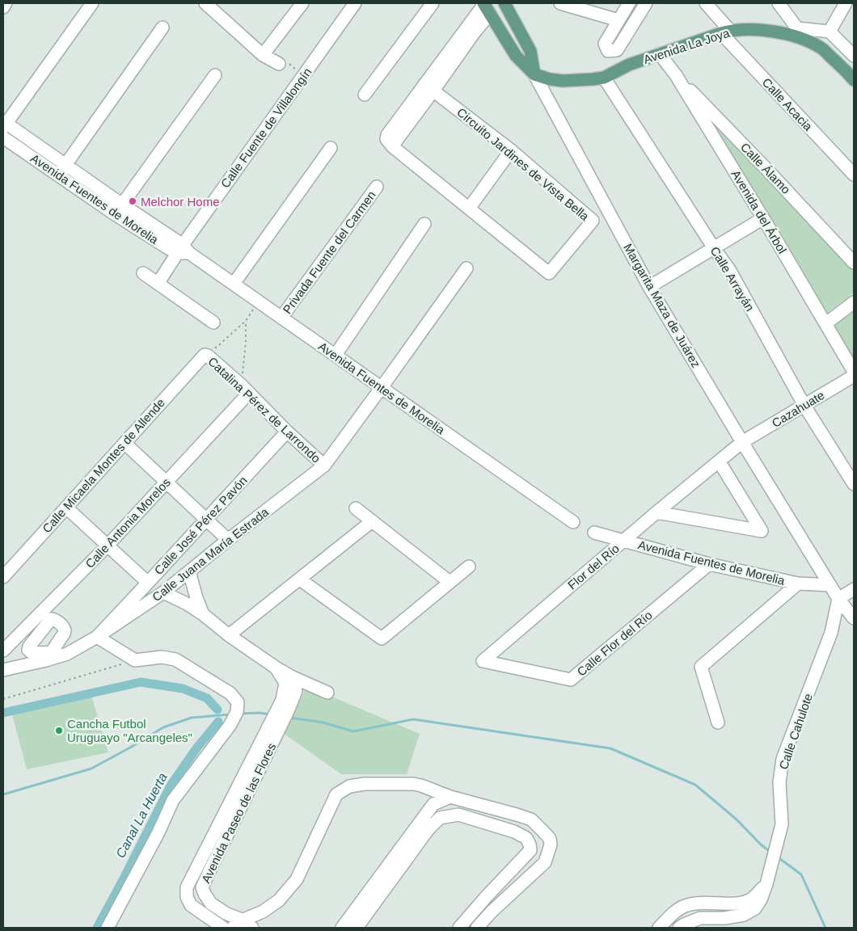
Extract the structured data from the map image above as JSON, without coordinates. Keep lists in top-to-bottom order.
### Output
{
  "streets": {
    "main road": ["Avenida La Joya", "Margarita Maza de Juárez"],
    "street": [
      "Calle Acacia",
      "Calle Fuente de Villalongín",
      "Circuito Jardines de Vista Bella",
      "Calle Álamo",
      "Avenida Fuentes de Morelia",
      "Avenida del Árbol",
      "Privada Fuente del Carmen",
      "Calle Arrayán",
      "Cazahuate",
      "Catalina Pérez de Larrondo",
      "Calle Micaela Montes de Allende",
      "Calle Antonia Morelos",
      "Calle José Pérez Pavón",
      "Calle Juana María Estrada",
      "Flor del Río",
      "Calle Flor del Río",
      "Calle Cahulote",
      "Avenida Paseo de las Flores"
    ]
  },
  "crossings": [
    ["Avenida La Joya", "Calle Acacia"],
    ["Avenida La Joya", "Circuito Jardines de Vista Bella"],
    ["Avenida La Joya", "Avenida del Árbol"],
    ["Avenida La Joya", "Calle Arrayán"],
    ["Avenida La Joya", "Margarita Maza de Juárez"],
    ["Calle Fuente de Villalongín", "Avenida Fuentes de Morelia"],
    ["Calle Álamo", "Avenida del Árbol"],
    ["Avenida Fuentes de Morelia", "Privada Fuente del Carmen"],
    ["Avenida Fuentes de Morelia", "Margarita Maza de Juárez"],
    ["Avenida Fuentes de Morelia", "Calle Juana María Estrada"],
    ["Avenida Fuentes de Morelia", "Flor del Río"],
    ["Avenida Fuentes de Morelia", "Calle Flor del Río"],
    ["Calle Arrayán", "Cazahuate"],
    ["Margarita Maza de Juárez", "Cazahuate"],
    ["Margarita Maza de Juárez", "Flor del Río"],
    ["Margarita Maza de Juárez", "Calle Cahulote"],
    ["Cazahuate", "Flor del Río"],
    ["Catalina Pérez de Larrondo", "Calle Micaela Montes de Allende"],
    ["Catalina Pérez de Larrondo", "Calle Antonia Morelos"],
    ["Catalina Pérez de Larrondo", "Calle José Pérez Pavón"],
    ["Catalina Pérez de Larrondo", "Calle Juana María Estrada"],
    ["Calle José Pérez Pavón", "Calle Juana María Estrada"],
    ["Flor del Río", "Calle Flor del Río"]
  ],
  "water": ["Canal La Huerta"],
  "places": ["Melchor Home", "Cancha Futbol Uruguayo \"Arcangeles\""]
}
